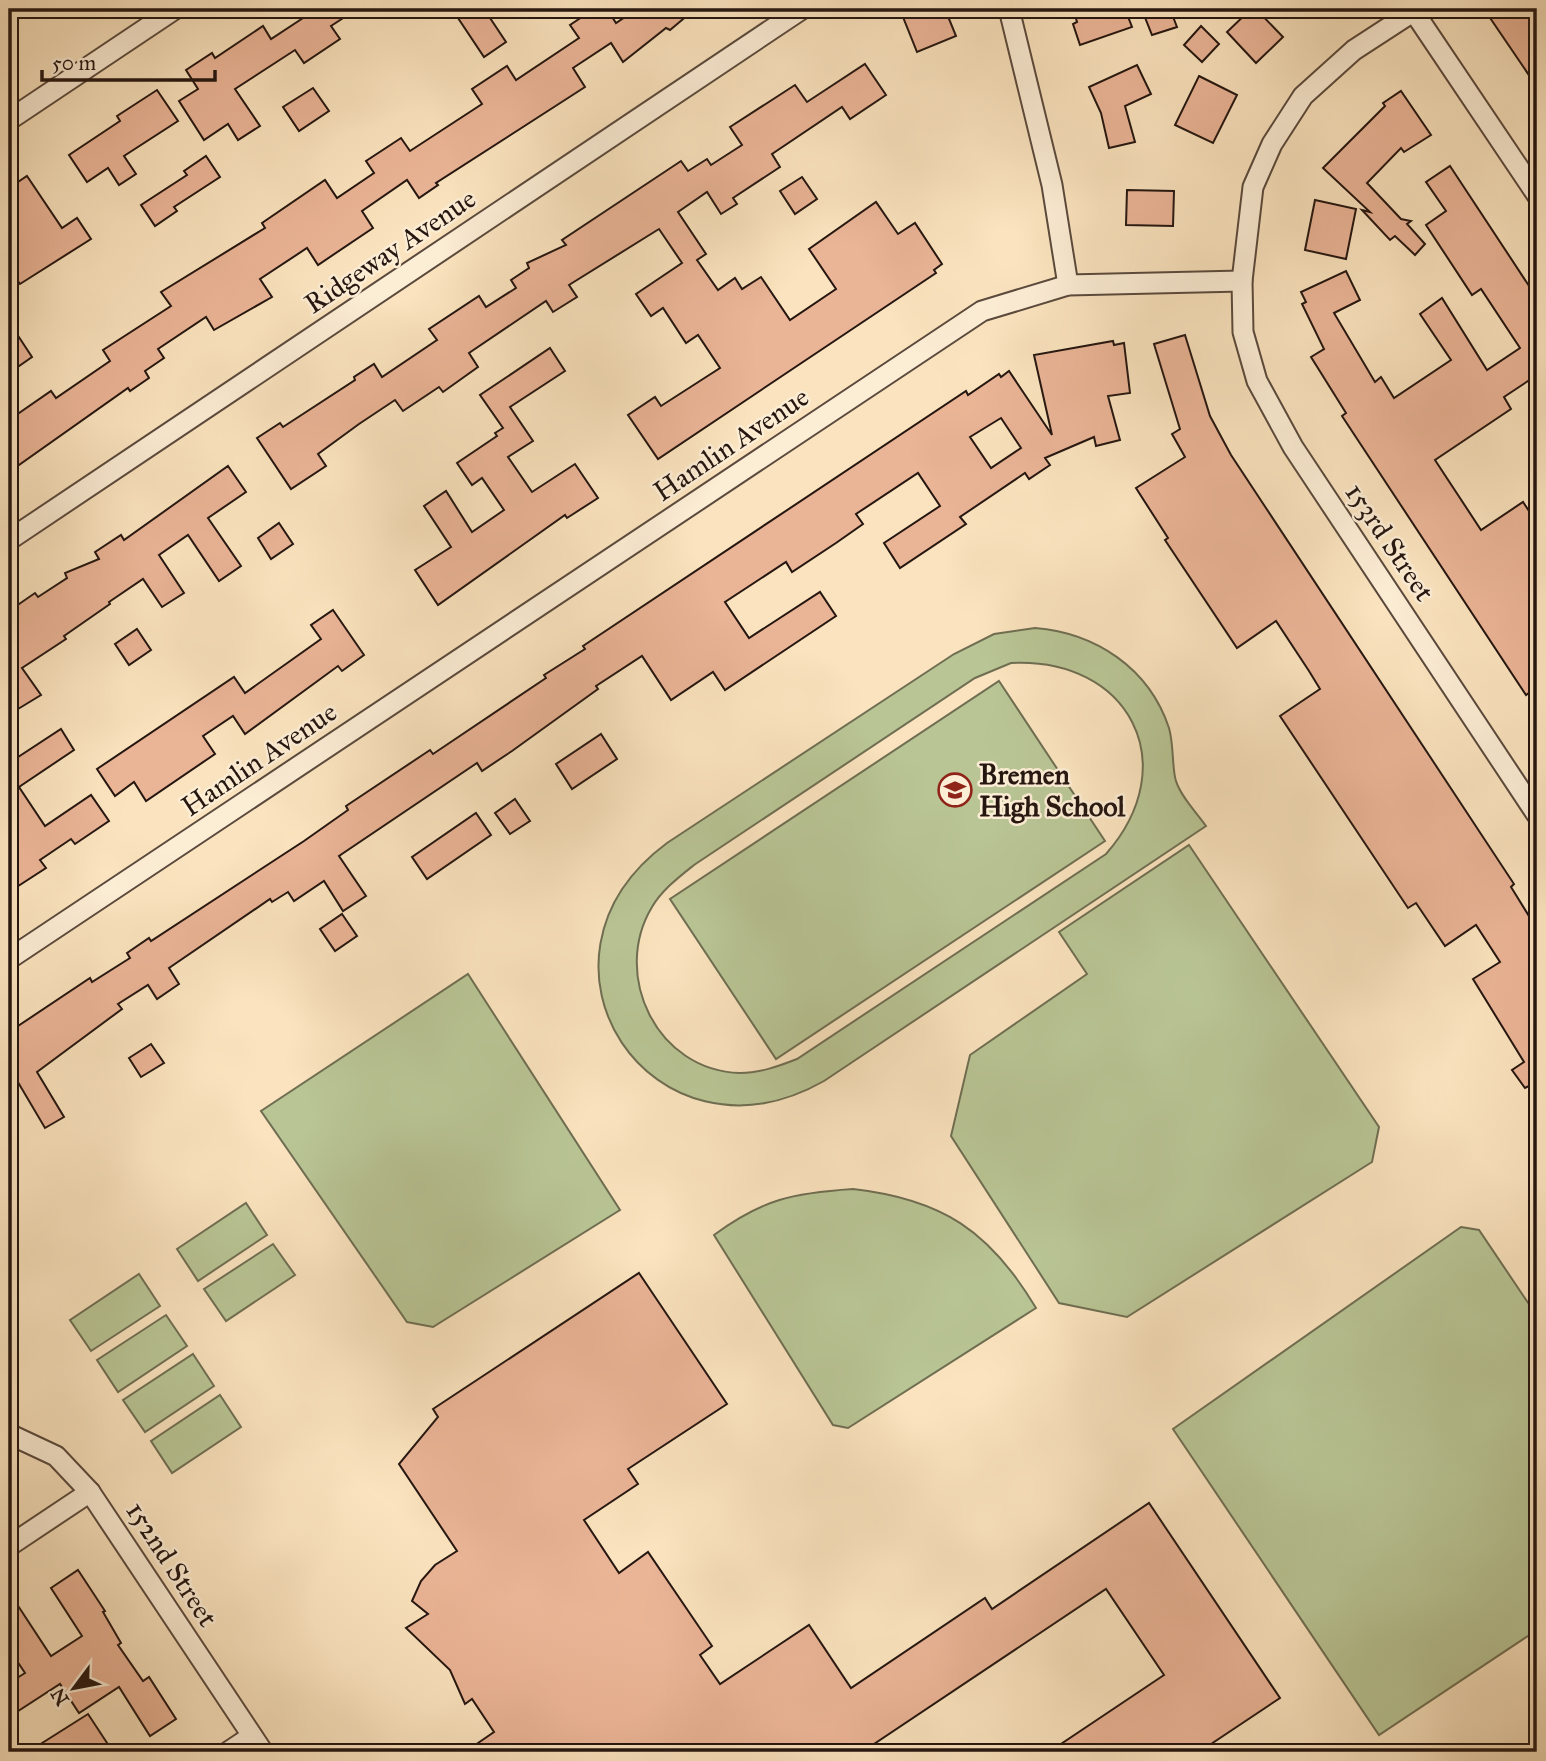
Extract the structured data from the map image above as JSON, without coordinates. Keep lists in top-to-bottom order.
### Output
{
  "streets": {
    "street": [
      "Ridgeway Avenue",
      "Hamlin Avenue",
      "153rd Street",
      "152nd Street"
    ]
  },
  "crossings": [
    ["Hamlin Avenue", "153rd Street"]
  ],
  "places": {
    "school or university": ["Bremen High School"]
  },
  "scale_bar": "50 m",
  "north": "bottom left"
}
